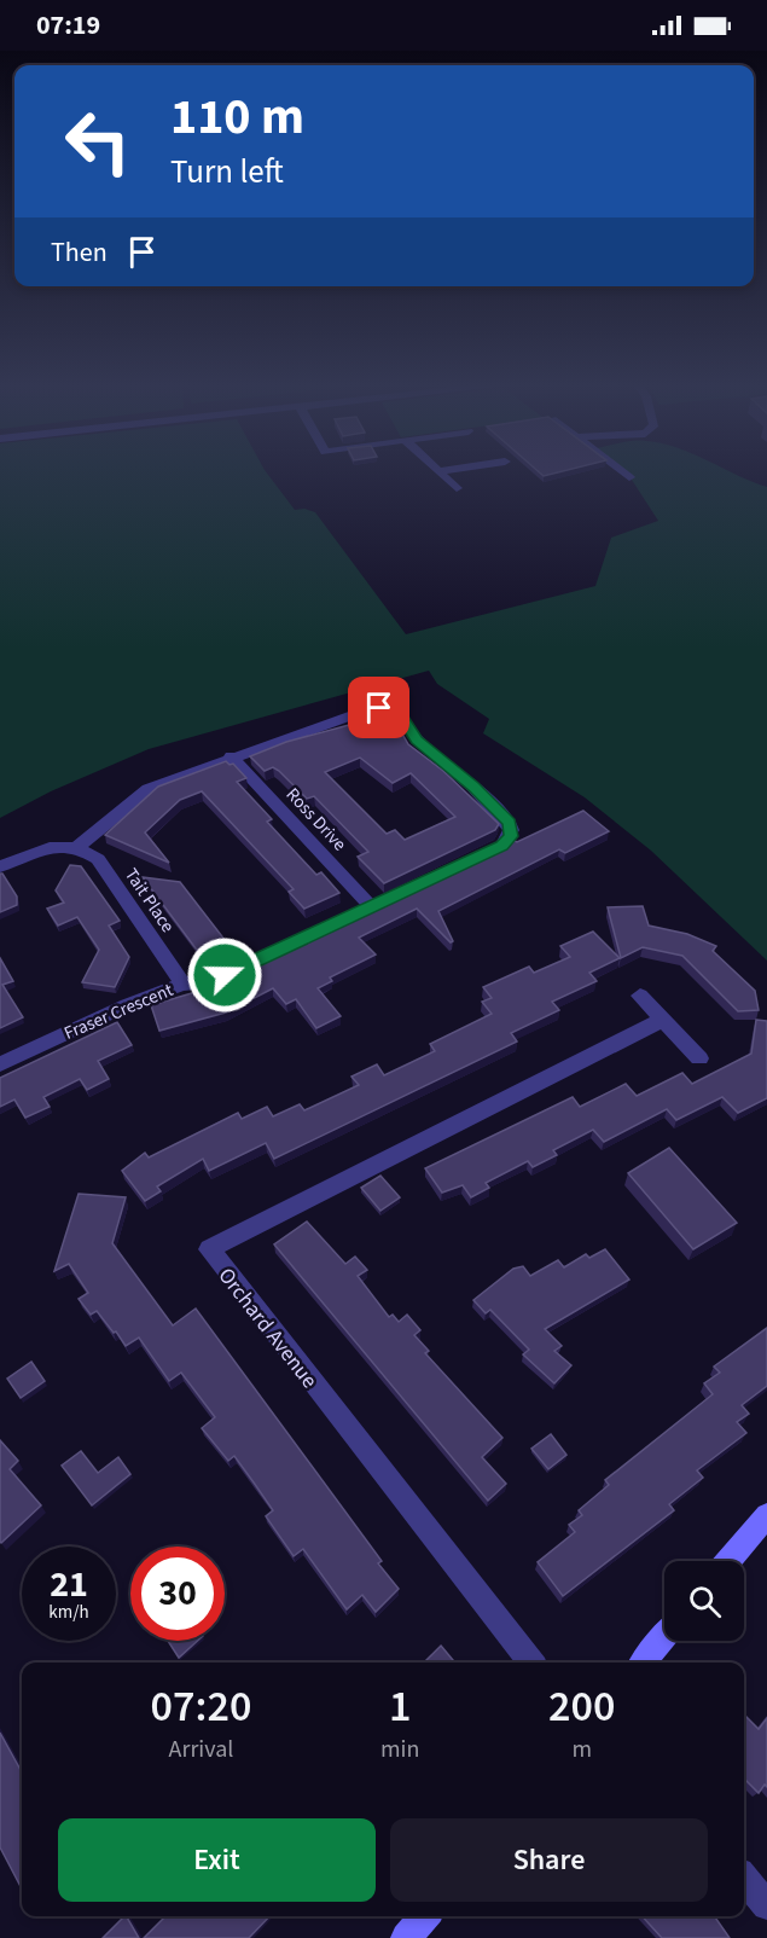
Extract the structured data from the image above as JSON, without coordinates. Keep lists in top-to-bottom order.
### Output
{
  "streets": {
    "street": [
      "Ross Drive",
      "Tait Place",
      "Fraser Crescent",
      "Orchard Avenue"
    ]
  },
  "crossings": [
    ["Ross Drive", "Fraser Crescent"],
    ["Tait Place", "Fraser Crescent"]
  ],
  "page": {
    "status": "07:19",
    "turn": ["110 m", "Turn left"],
    "then": "Then",
    "speed": "21 km/h",
    "limit": "30",
    "eta": [
      "07:20",
      "Arrival",
      "1",
      "min",
      "200",
      "m"
    ],
    "buttons": ["Exit", "Share"]
  }
}
